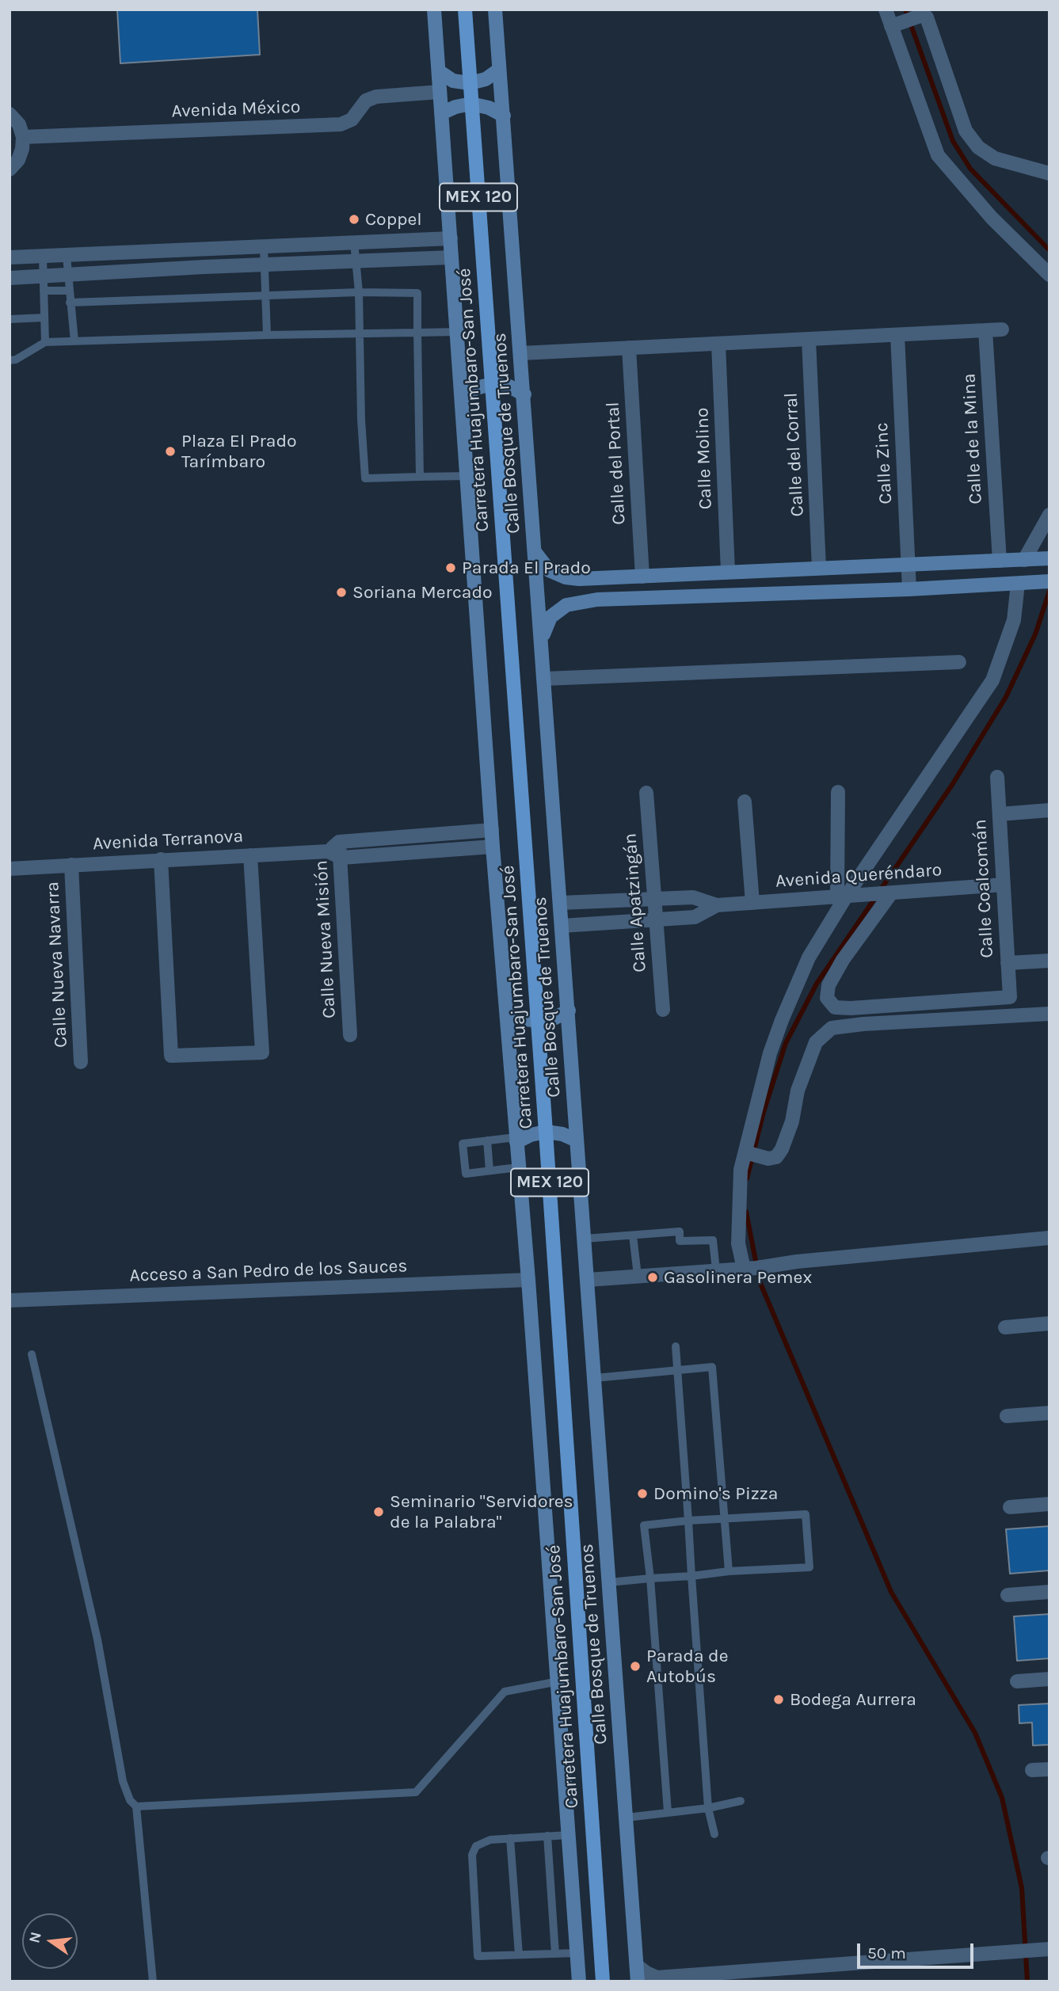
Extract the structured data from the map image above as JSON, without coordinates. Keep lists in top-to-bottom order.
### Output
{
  "streets": {
    "main road": ["MEX 120", "Carretera Huajumbaro-San José"],
    "street": [
      "Avenida México",
      "Calle Bosque de Truenos",
      "Calle de la Mina",
      "Calle del Corral",
      "Calle Molino",
      "Calle del Portal",
      "Calle Zinc",
      "Avenida Terranova",
      "Avenida Queréndaro",
      "Calle Coalcomán",
      "Calle Apatzingán",
      "Calle Nueva Misión",
      "Calle Nueva Navarra",
      "Acceso a San Pedro de los Sauces"
    ]
  },
  "crossings": [
    ["Calle Bosque de Truenos", "Avenida Queréndaro"],
    ["Avenida Terranova", "Calle Nueva Misión"],
    ["Avenida Terranova", "Calle Nueva Navarra"],
    ["Avenida Queréndaro", "Calle Coalcomán"],
    ["Avenida Queréndaro", "Calle Apatzingán"]
  ],
  "places": [
    "Coppel",
    "Plaza El Prado Tarímbaro",
    "Parada El Prado",
    "Soriana Mercado",
    "Gasolinera Pemex",
    "Domino's Pizza",
    "Seminario \"Servidores de la Palabra\"",
    "Parada de Autobús",
    "Bodega Aurrera"
  ],
  "scale_bar": "50 m",
  "north": "left"
}
